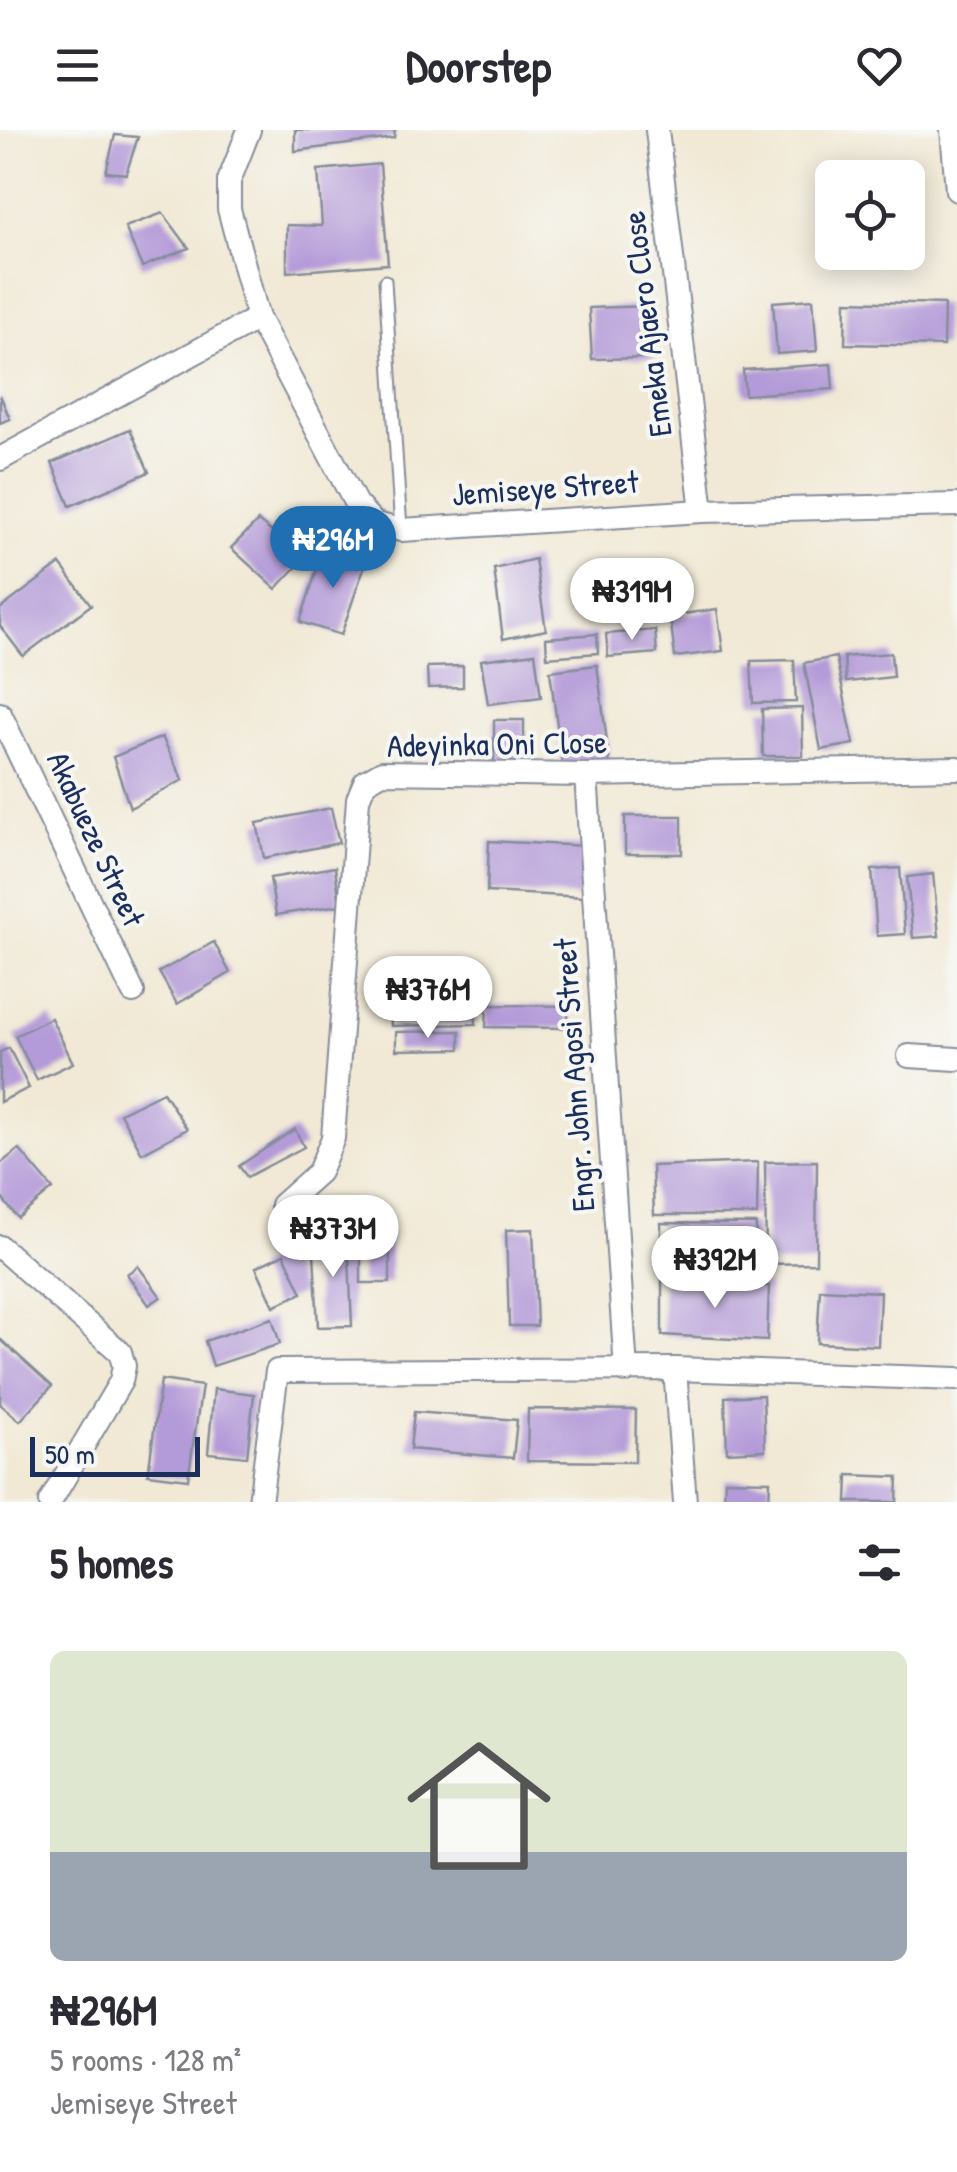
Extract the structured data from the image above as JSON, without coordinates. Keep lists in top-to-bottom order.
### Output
{
  "streets": {
    "street": [
      "Emeka Ajaero Close",
      "Jemiseye Street",
      "Adeyinka Oni Close",
      "Akabueze Street",
      "Engr. John Agosi Street"
    ]
  },
  "crossings": [
    ["Emeka Ajaero Close", "Jemiseye Street"],
    ["Adeyinka Oni Close", "Engr. John Agosi Street"]
  ],
  "scale_bar": "50 m",
  "page": {
    "header": "Doorstep",
    "price": [
      "₦296M",
      "₦319M",
      "₦376M",
      "₦373M",
      "₦392M"
    ],
    "scale": "50 m",
    "heading": "5 homes",
    "list": [
      {
        "name": "₦296M",
        "note": "5 rooms · 128 m² · Jemiseye Street"
      }
    ]
  }
}
